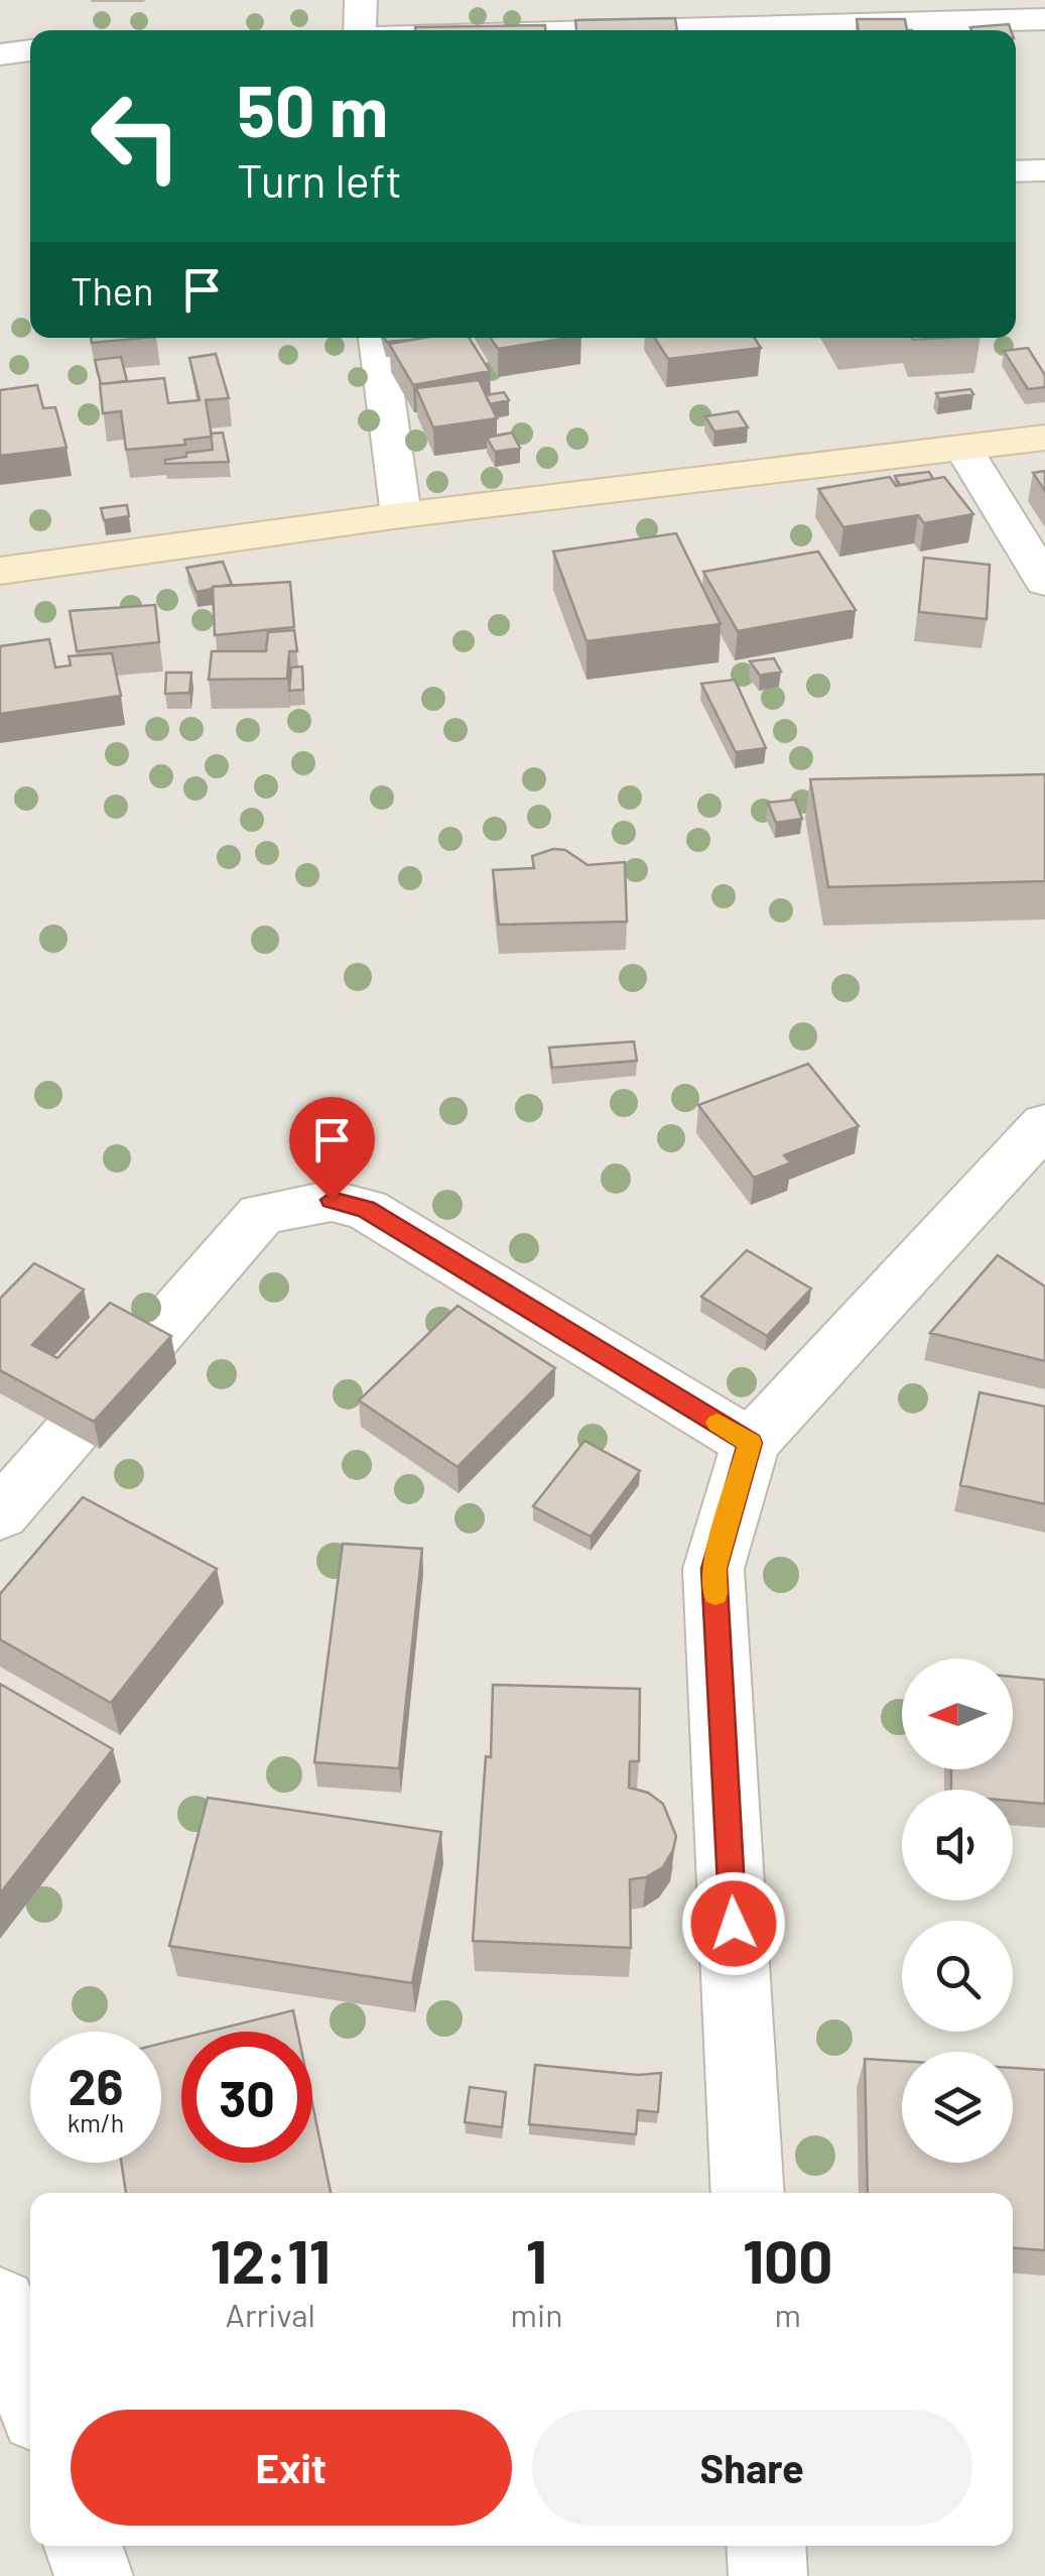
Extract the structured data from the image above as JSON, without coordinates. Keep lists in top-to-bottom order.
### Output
{
  "north": "left",
  "page": {
    "turn": ["50 m", "Turn left"],
    "then": "Then",
    "speed": "26 km/h",
    "limit": "30",
    "eta": [
      "12:11",
      "Arrival",
      "1",
      "min",
      "100",
      "m"
    ],
    "buttons": ["Exit", "Share"]
  }
}
